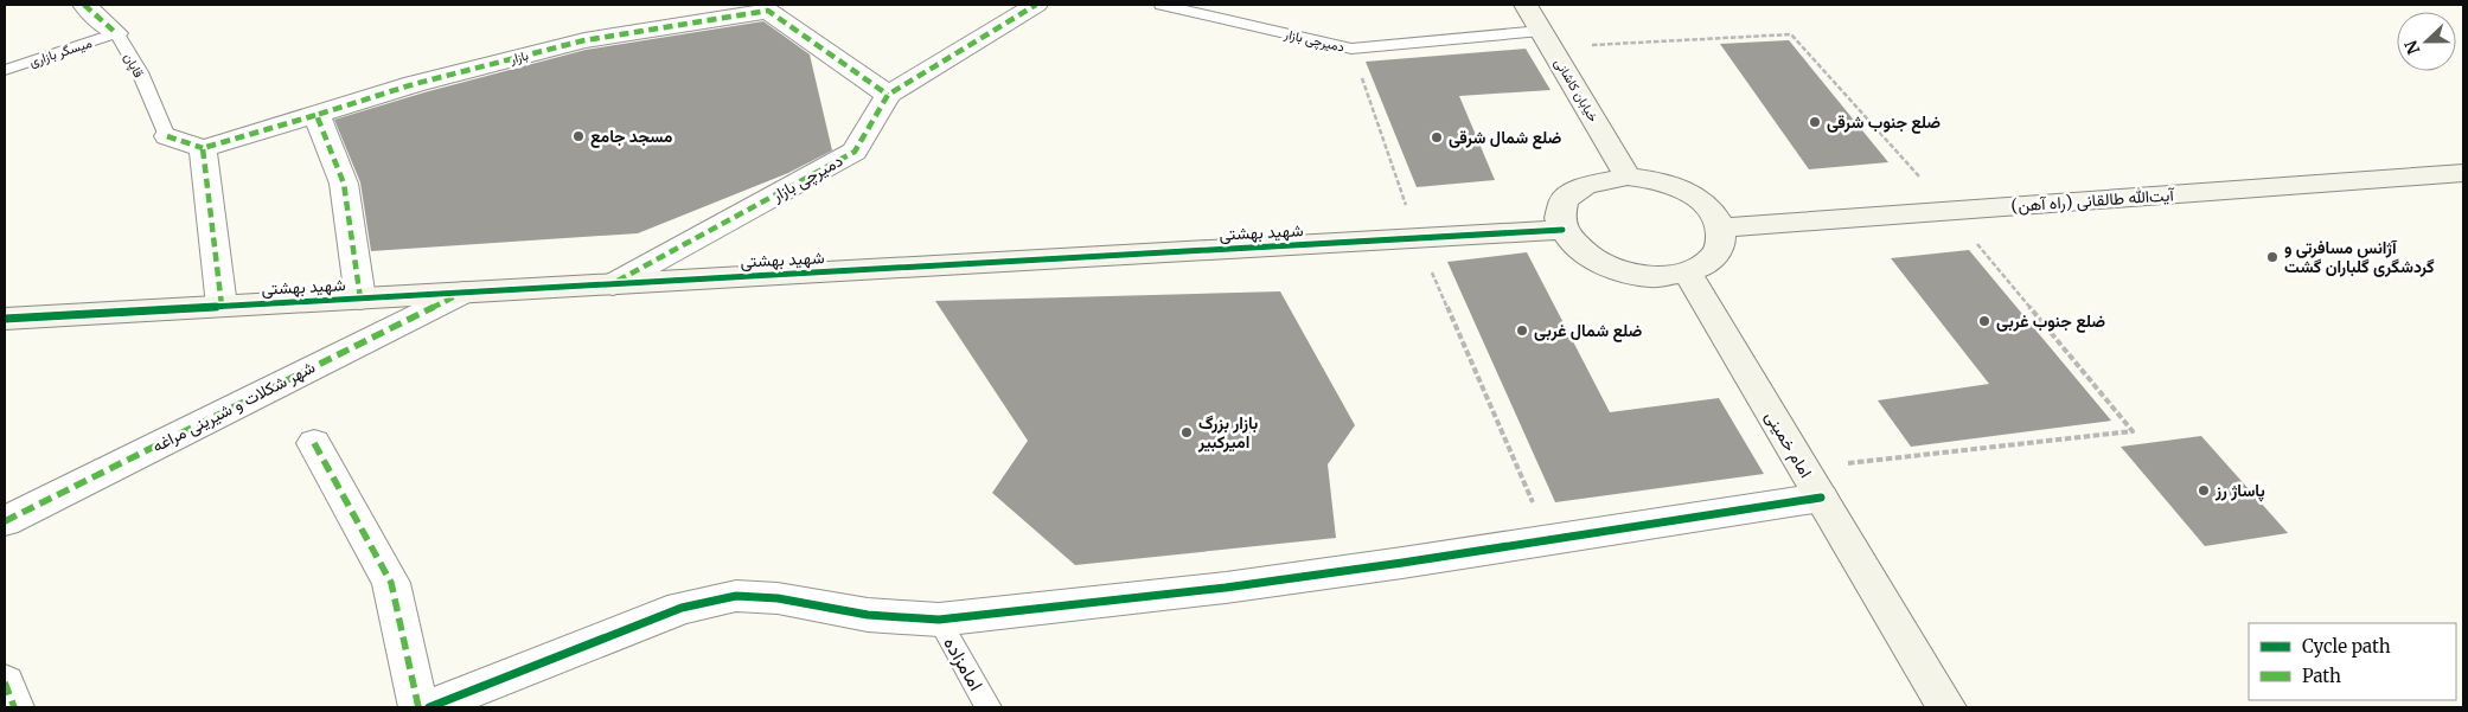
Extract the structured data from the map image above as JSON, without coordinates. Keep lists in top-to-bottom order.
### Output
{
  "streets": {
    "street": [
      "دمیرچی بازار",
      "بازار",
      "قاپان",
      "خیابان کاشانی",
      "(راه آهن) آیت‌الله طالقانی",
      "شهید بهشتی",
      "شهر شکلات و شیرینی مراغه",
      "امام خمینی"
    ],
    "lane": ["میسگر بازاری", "امامزاده"]
  },
  "crossings": [
    ["دمیرچی بازار", "بازار"],
    ["دمیرچی بازار", "خیابان کاشانی"],
    ["دمیرچی بازار", "شهید بهشتی"],
    ["میسگر بازاری", "قاپان"],
    ["خیابان کاشانی", "(راه آهن) آیت‌الله طالقانی"],
    ["خیابان کاشانی", "شهید بهشتی"],
    ["خیابان کاشانی", "امام خمینی"],
    ["(راه آهن) آیت‌الله طالقانی", "شهید بهشتی"],
    ["(راه آهن) آیت‌الله طالقانی", "امام خمینی"],
    ["شهید بهشتی", "شهر شکلات و شیرینی مراغه"],
    ["شهید بهشتی", "امام خمینی"]
  ],
  "places": [
    "ضلع جنوب شرقی",
    "مسجد جامع",
    "ضلع شمال شرقی",
    "آژانس مسافرتی و گردشگری گلباران گشت",
    "ضلع جنوب غربی",
    "ضلع شمال غربی",
    "بازار بزرگ امیرکبیر",
    "پاساژ رز"
  ],
  "legend": ["Cycle path", "Path"],
  "north": "left"
}
